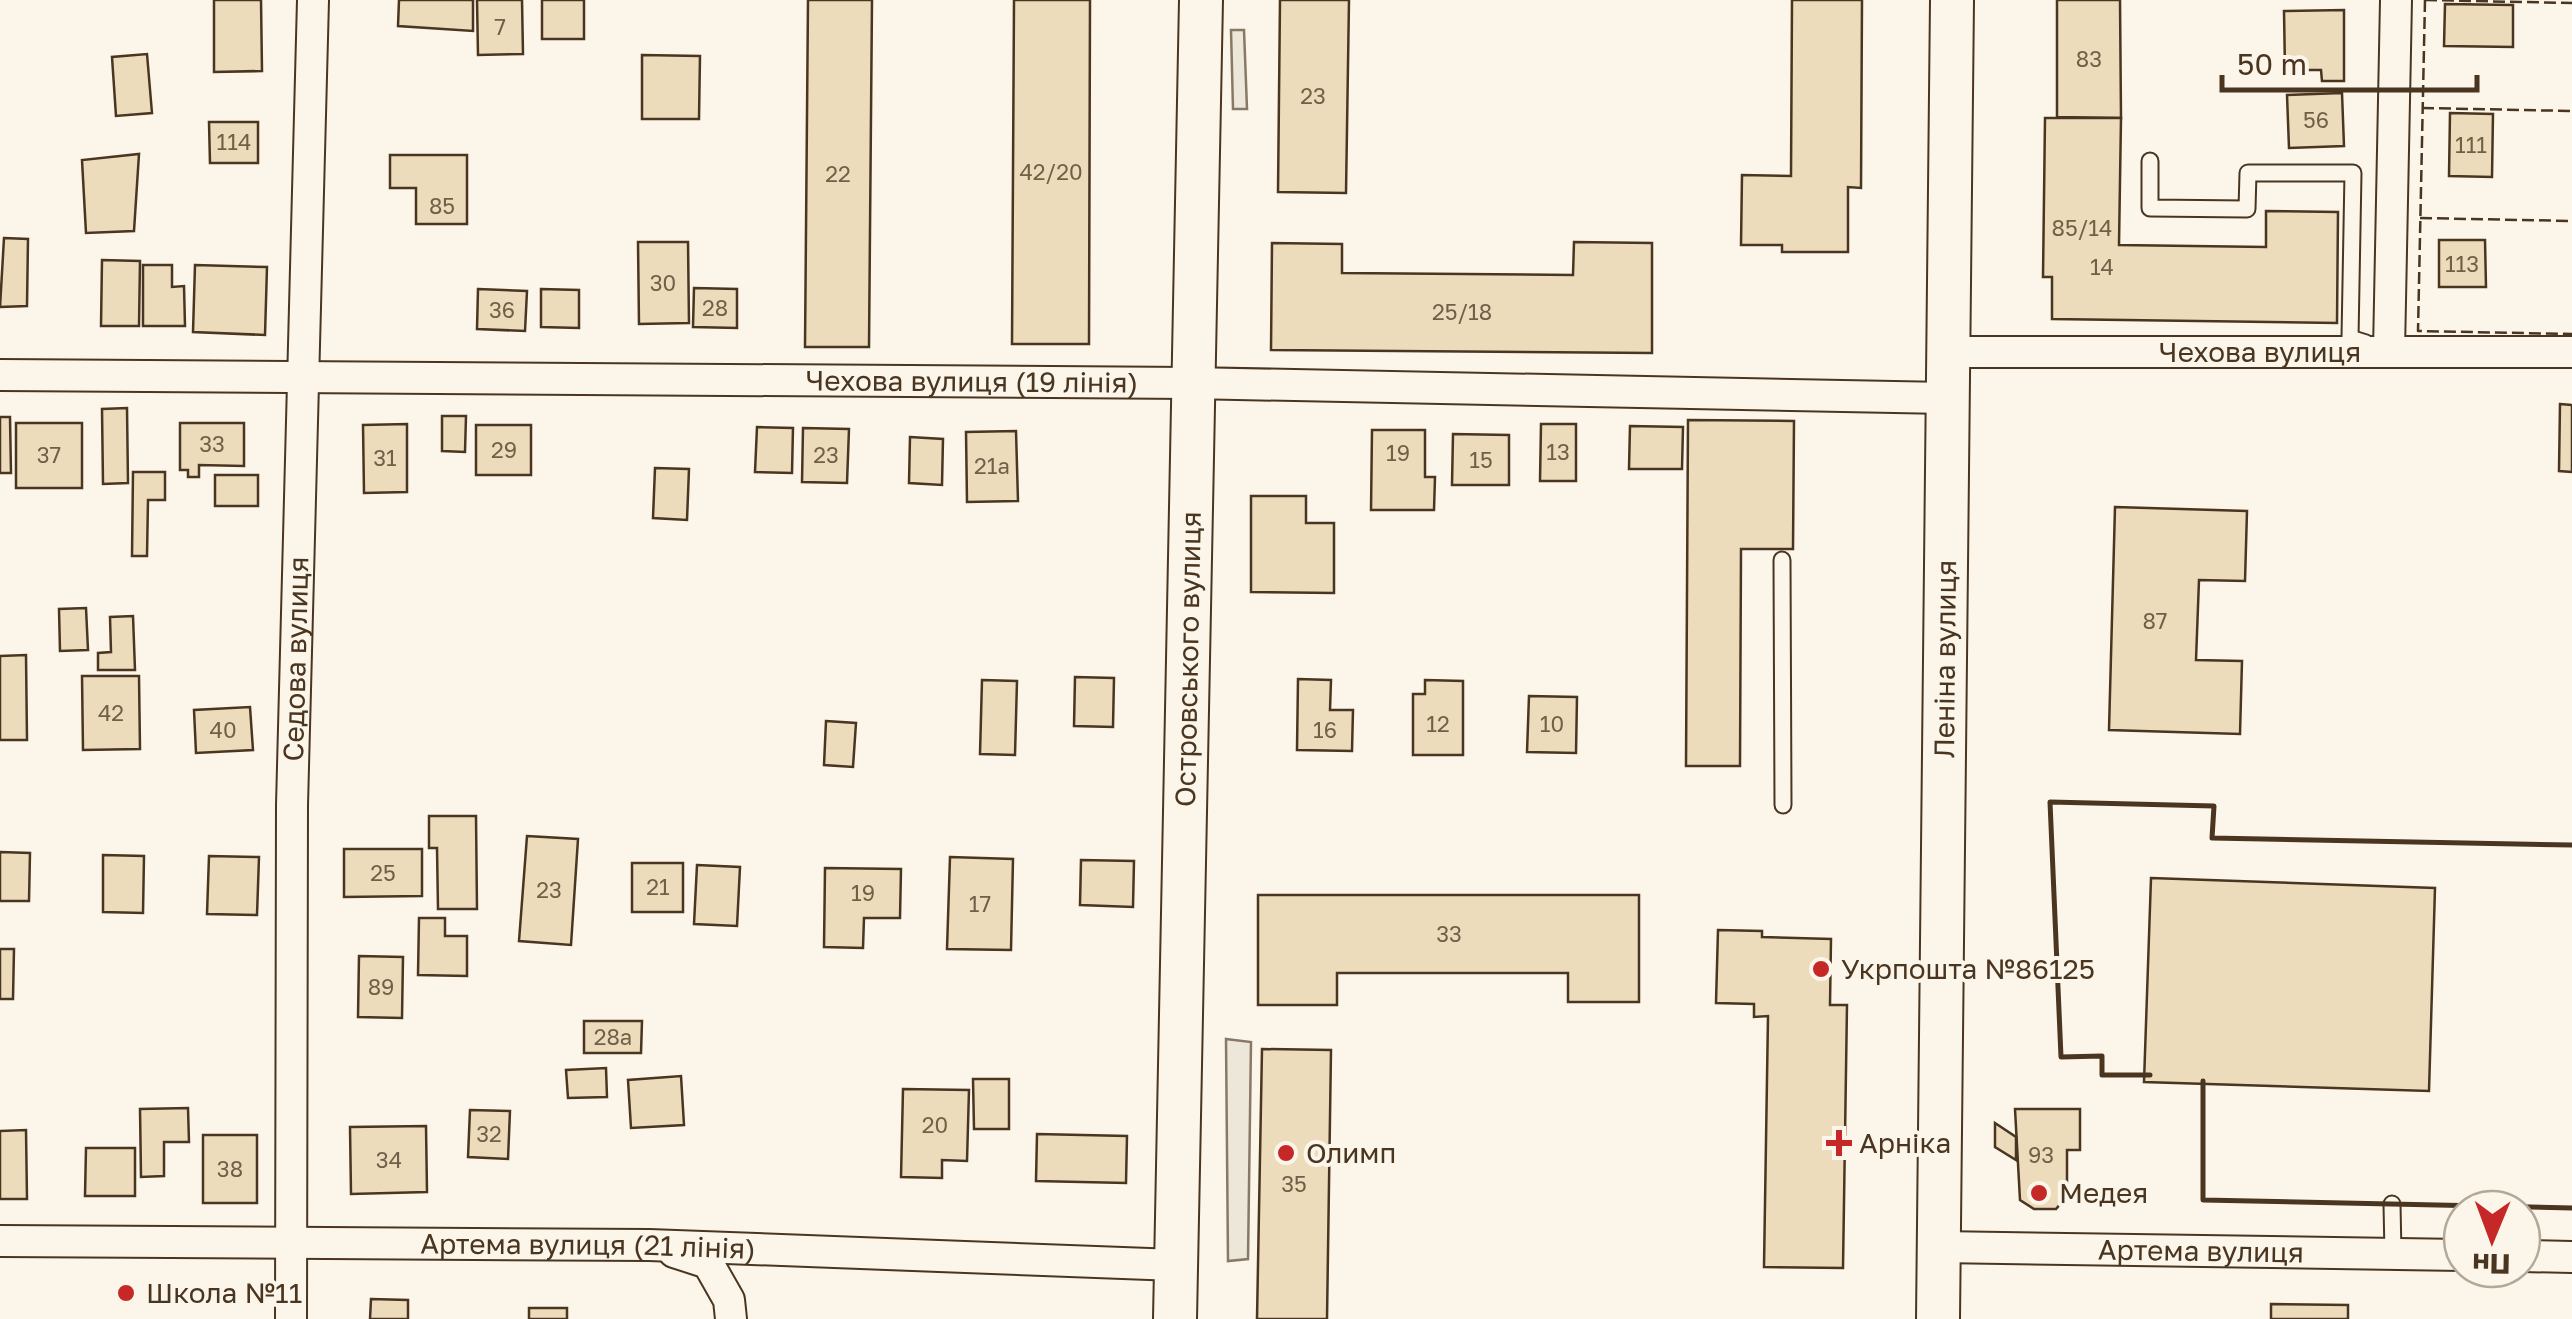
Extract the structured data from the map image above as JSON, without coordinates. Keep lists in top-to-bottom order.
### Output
{
  "streets": {
    "street": [
      "Чехова вулиця",
      "Чехова вулиця (19 лiнiя)",
      "Седова вулиця",
      "Леніна вулиця",
      "Островського вулиця",
      "Артема вулиця (21 лiнiя)",
      "Артема вулиця"
    ]
  },
  "crossings": [
    ["Чехова вулиця", "Леніна вулиця"],
    ["Чехова вулиця (19 лiнiя)", "Седова вулиця"],
    ["Чехова вулиця (19 лiнiя)", "Леніна вулиця"],
    ["Чехова вулиця (19 лiнiя)", "Островського вулиця"],
    ["Седова вулиця", "Артема вулиця (21 лiнiя)"],
    ["Леніна вулиця", "Артема вулиця"],
    ["Островського вулиця", "Артема вулиця (21 лiнiя)"]
  ],
  "places": {
    "other": [
      "Укрпошта №86125",
      "Олимп",
      "Медея",
      "Школа №11"
    ],
    "health": ["Арніка"]
  },
  "house_numbers": [
    "7",
    "83",
    "23",
    "56",
    "114",
    "111",
    "42/20",
    "22",
    "85",
    "85/14",
    "113",
    "14",
    "30",
    "28",
    "36",
    "25/18",
    "33",
    "29",
    "13",
    "19",
    "37",
    "23",
    "31",
    "15",
    "21а",
    "87",
    "42",
    "12",
    "10",
    "40",
    "16",
    "25",
    "21",
    "23",
    "19",
    "17",
    "33",
    "89",
    "28а",
    "20",
    "32",
    "93",
    "34",
    "38",
    "35"
  ],
  "scale_bar": "50 m",
  "north": "bottom"
}
